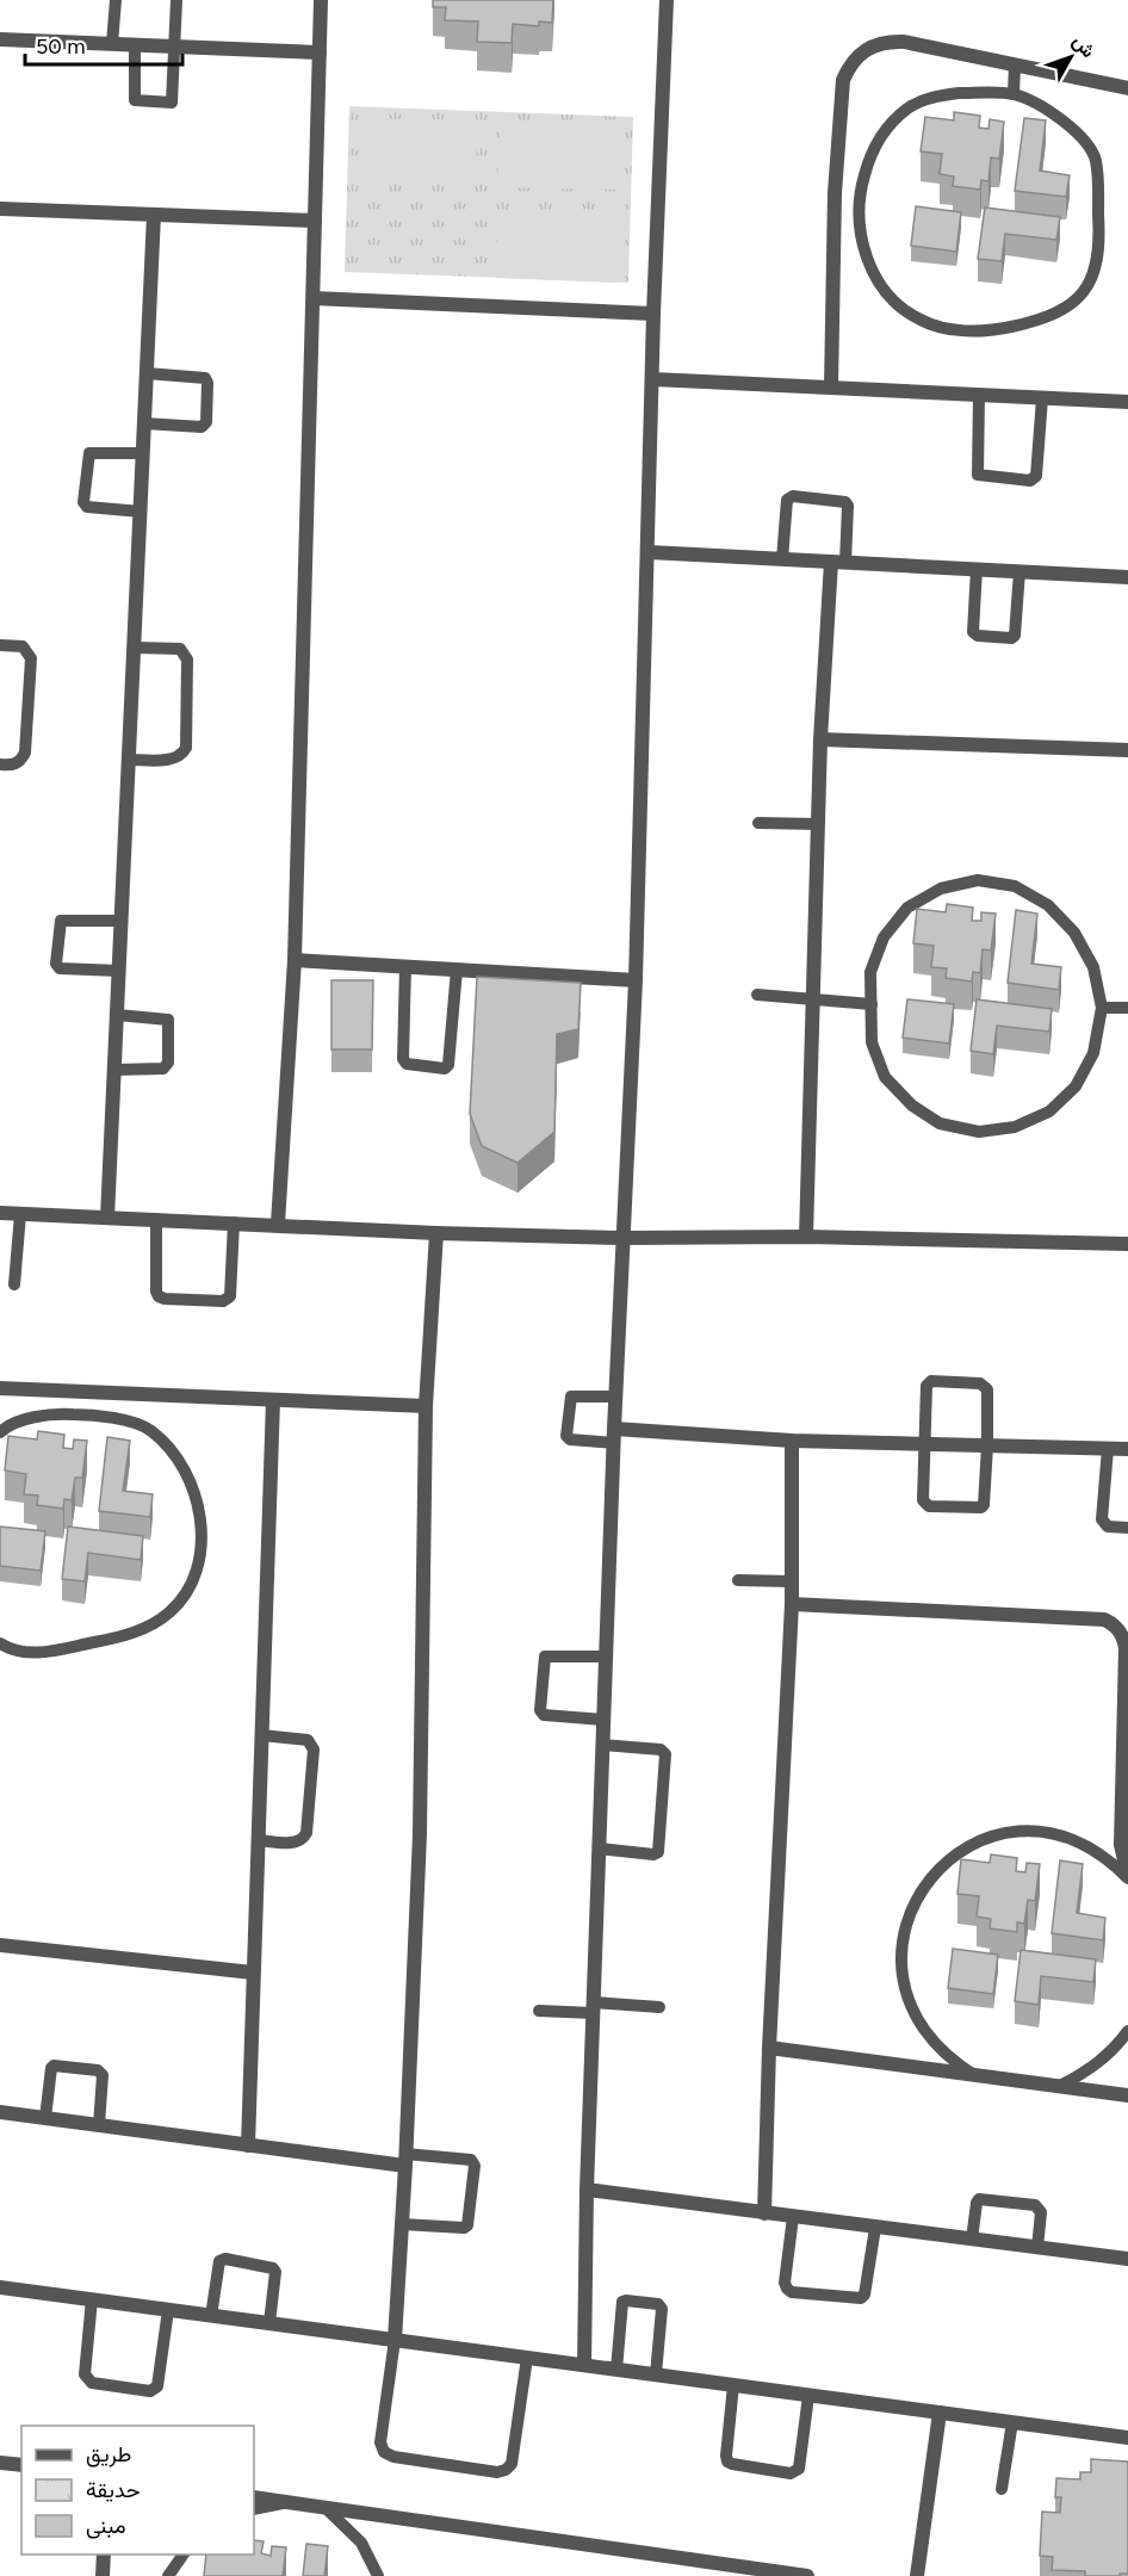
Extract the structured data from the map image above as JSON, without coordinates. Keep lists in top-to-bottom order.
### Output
{
  "legend": ["طريق", "حديقة", "مبنى"],
  "scale_bar": "50 m",
  "north": "top right"
}
